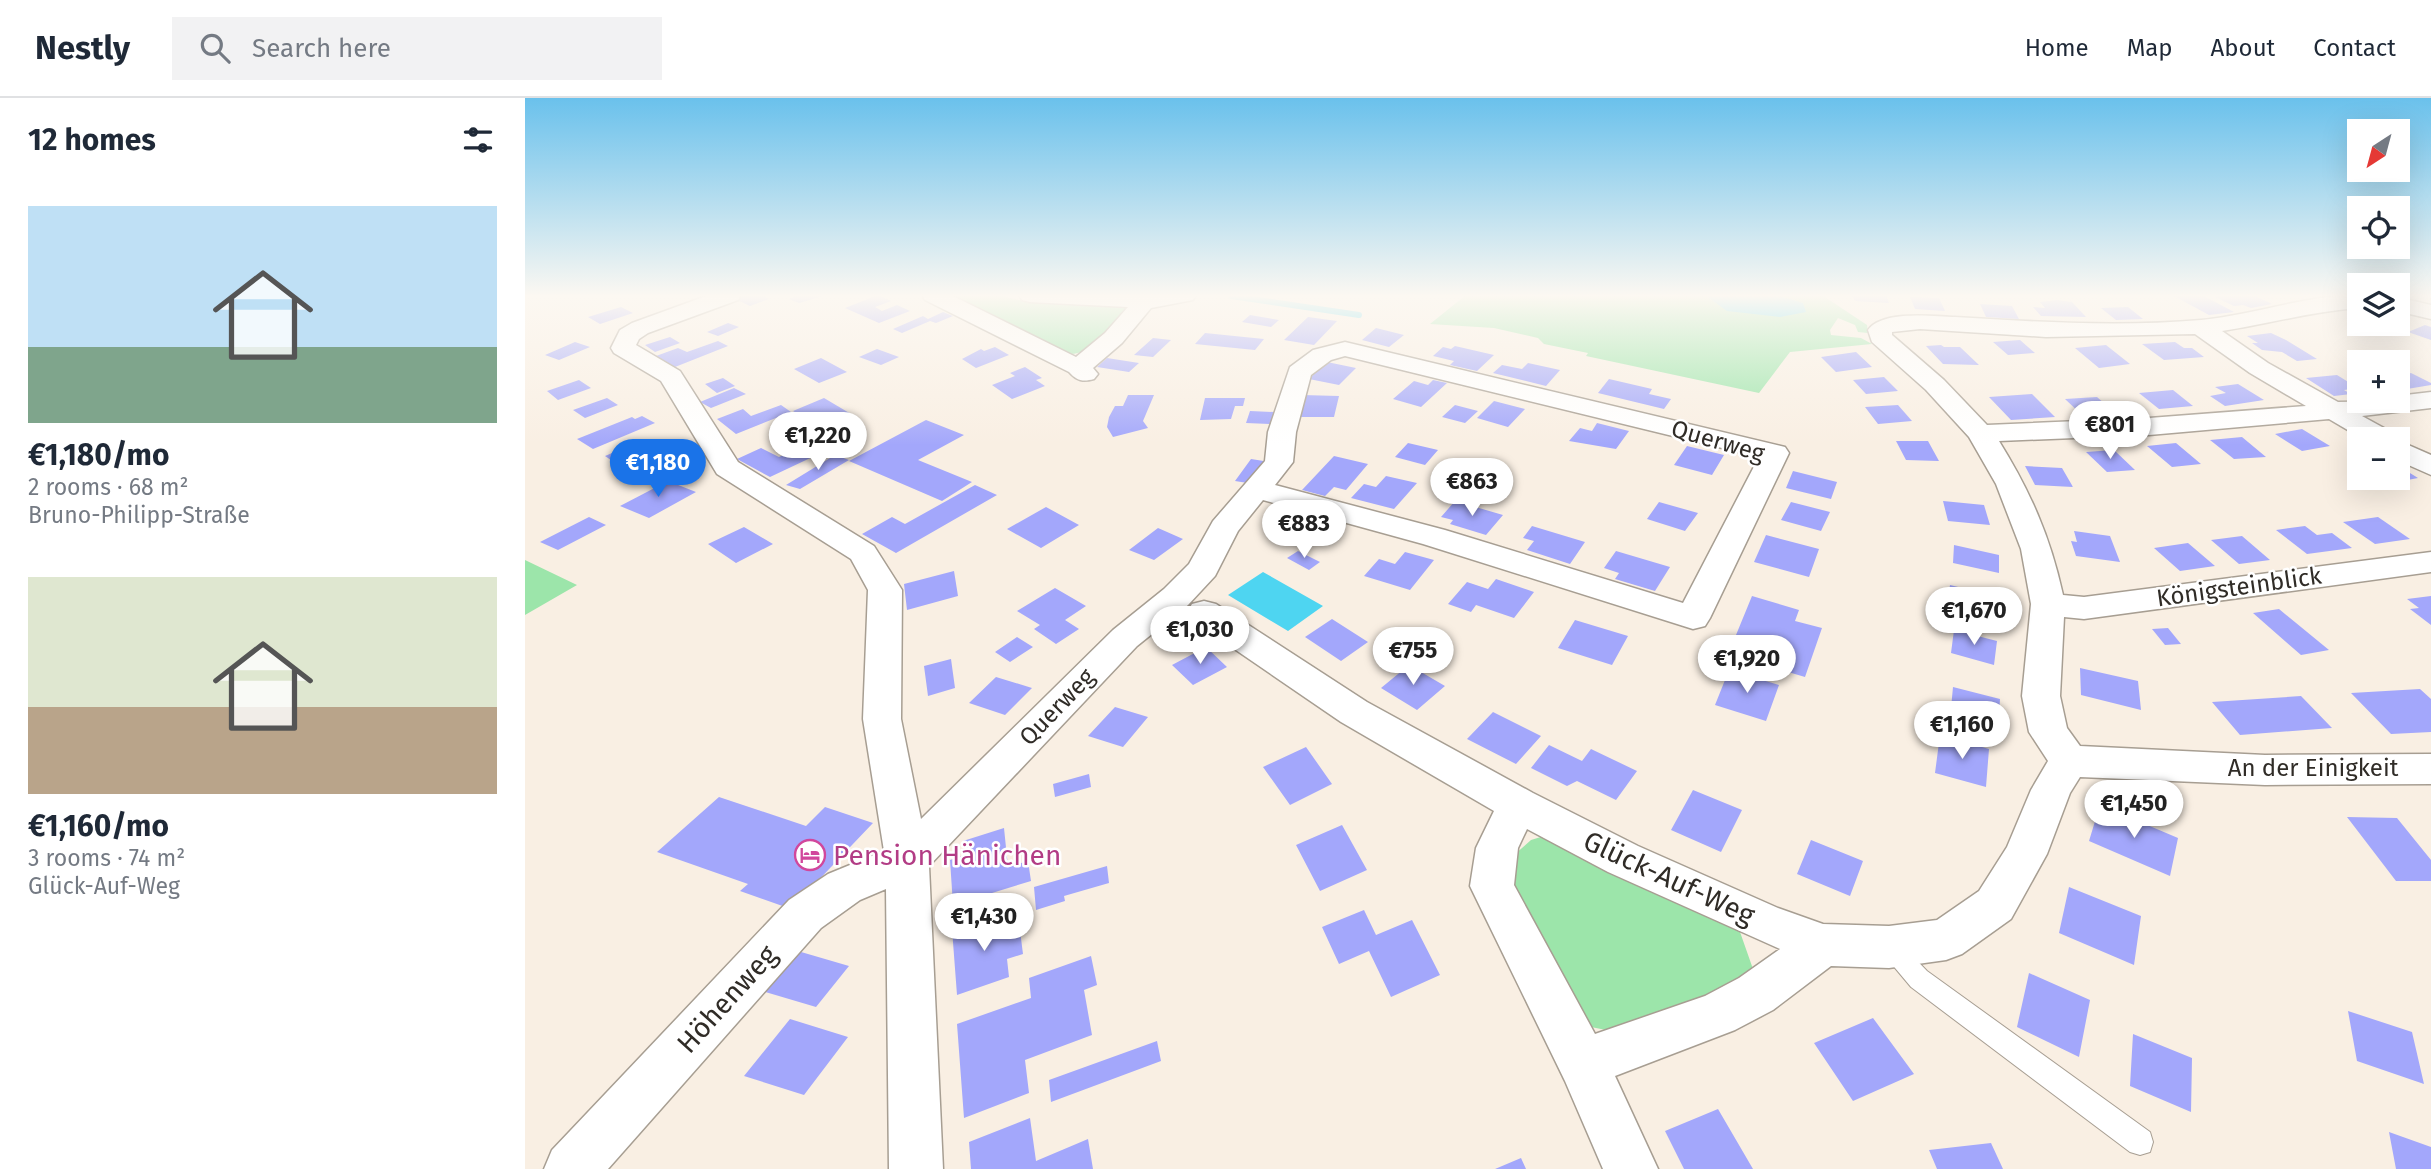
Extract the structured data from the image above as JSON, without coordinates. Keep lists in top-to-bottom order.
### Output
{
  "streets": {
    "street": [
      "Querweg",
      "Königsteinblick",
      "An der Einigkeit",
      "Glück-Auf-Weg",
      "Höhenweg"
    ]
  },
  "crossings": [
    ["Querweg", "Höhenweg"],
    ["An der Einigkeit", "Glück-Auf-Weg"]
  ],
  "places": {
    "hotel": ["Pension Hänichen"]
  },
  "north": "bottom left",
  "page": {
    "header": "Nestly",
    "search": "Search here",
    "nav": [
      "Home",
      "Map",
      "About",
      "Contact"
    ],
    "heading": "12 homes",
    "map_buttons": ["+", "−"],
    "list": [
      {
        "name": "€1,180/mo",
        "note": "2 rooms · 68 m² · Bruno-Philipp-Straße"
      },
      {
        "name": "€1,160/mo",
        "note": "3 rooms · 74 m² · Glück-Auf-Weg"
      }
    ],
    "price": [
      "€801",
      "€1,220",
      "€1,180",
      "€863",
      "€883",
      "€1,670",
      "€1,030",
      "€755",
      "€1,920",
      "€1,160",
      "€1,450",
      "€1,430"
    ]
  }
}
